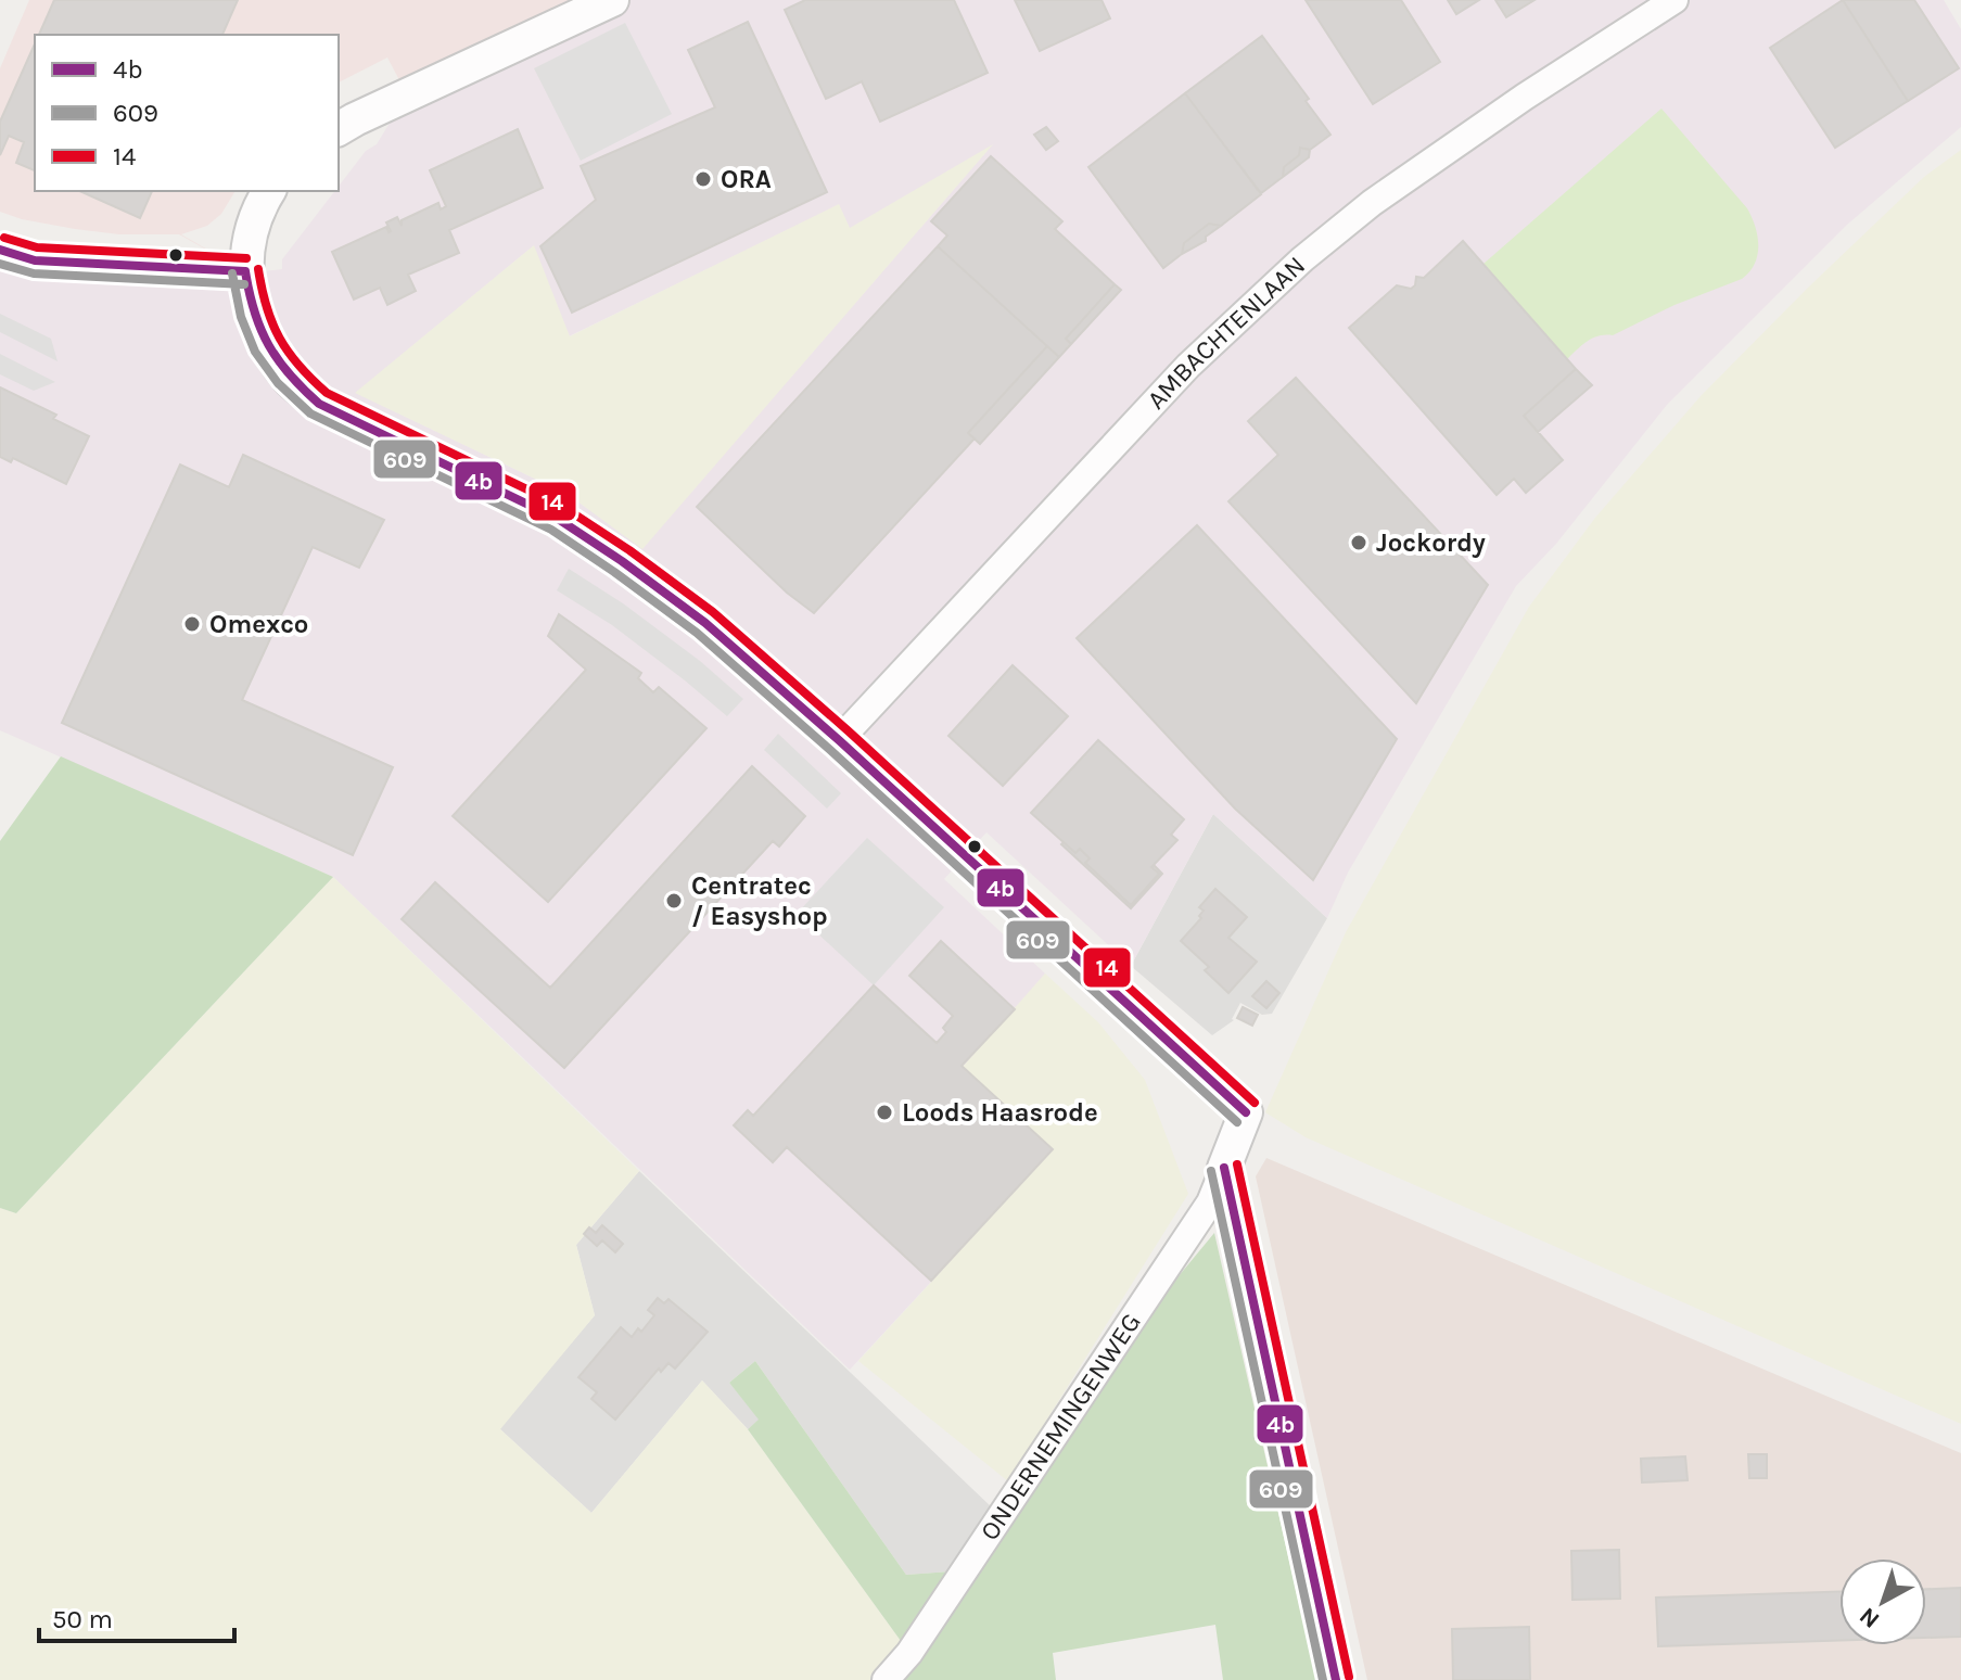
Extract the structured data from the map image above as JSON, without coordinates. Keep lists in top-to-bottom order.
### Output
{
  "streets": {
    "street": ["AMBACHTENLAAN", "ONDERNEMINGENWEG"]
  },
  "places": [
    "ORA",
    "Jockordy",
    "Omexco",
    "Centratec / Easyshop",
    "Loods Haasrode"
  ],
  "lines": ["transit line 14", "transit line 4b", "transit line 609"],
  "legend": ["4b", "609", "14"],
  "scale_bar": "50 m",
  "north": "bottom left"
}
